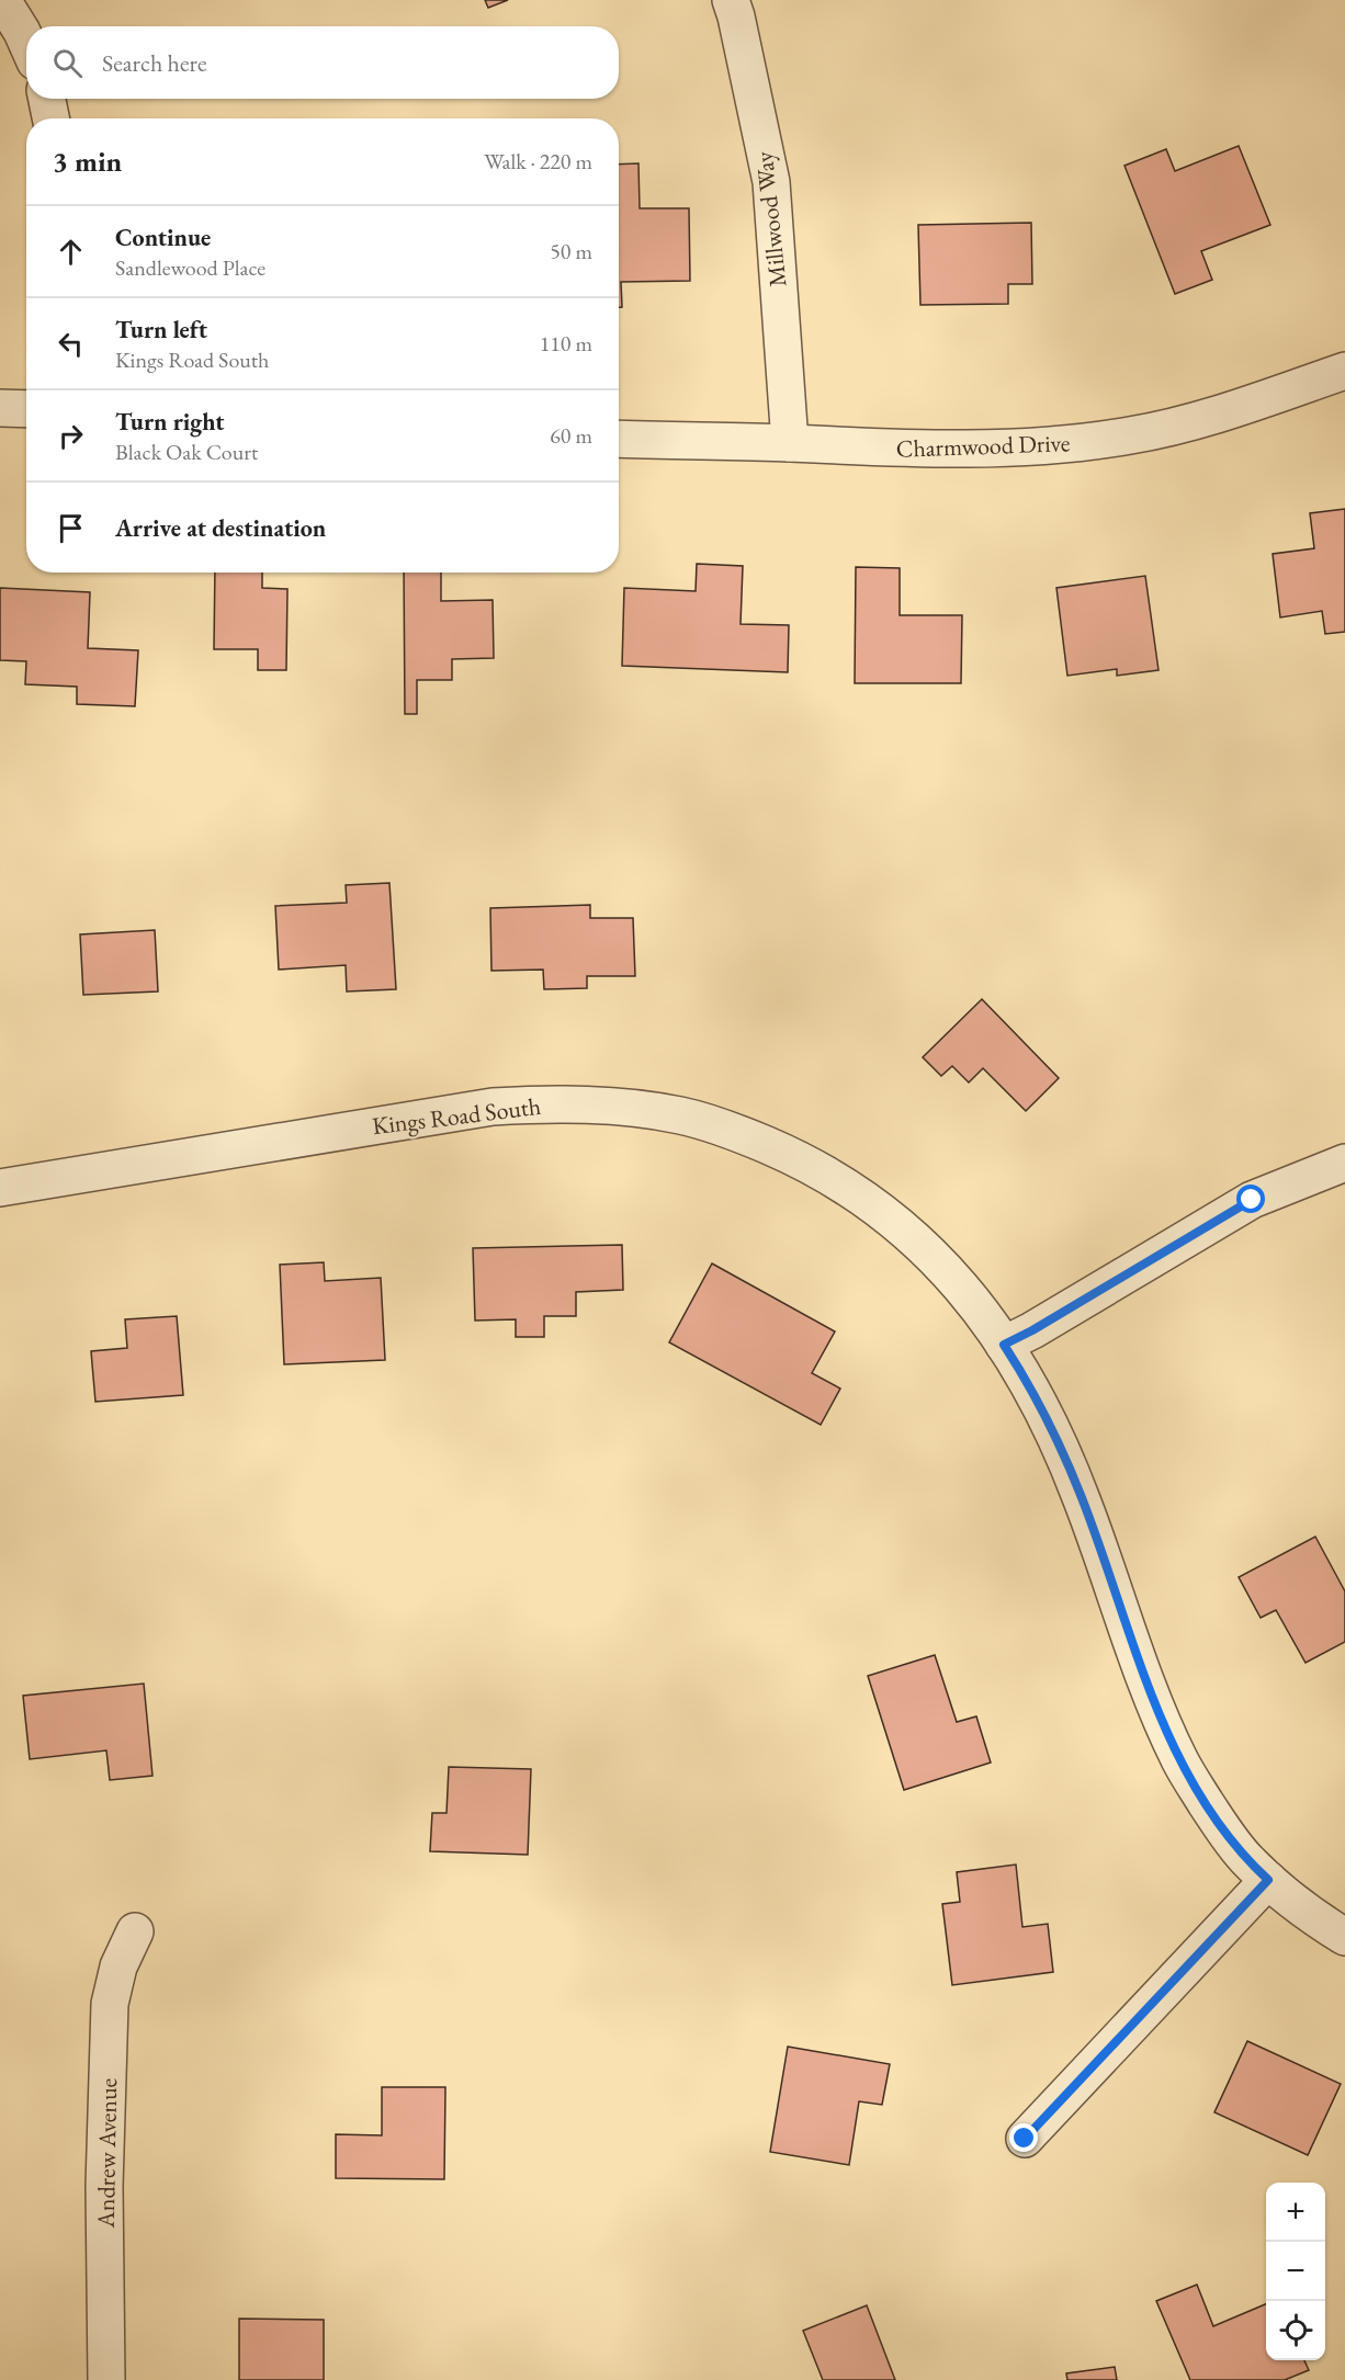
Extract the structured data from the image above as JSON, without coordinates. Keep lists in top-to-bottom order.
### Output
{
  "streets": {
    "street": [
      "Millwood Way",
      "Charmwood Drive",
      "Kings Road South",
      "Andrew Avenue"
    ]
  },
  "crossings": [
    ["Millwood Way", "Charmwood Drive"]
  ],
  "page": {
    "search": "Search here",
    "heading": ["3 min", "Walk · 220 m"],
    "list": [
      ["Continue", "Sandlewood Place", "50 m"],
      ["Turn left", "Kings Road South", "110 m"],
      ["Turn right", "Black Oak Court", "60 m"],
      "Arrive at destination"
    ],
    "map_buttons": ["+", "−"]
  }
}
